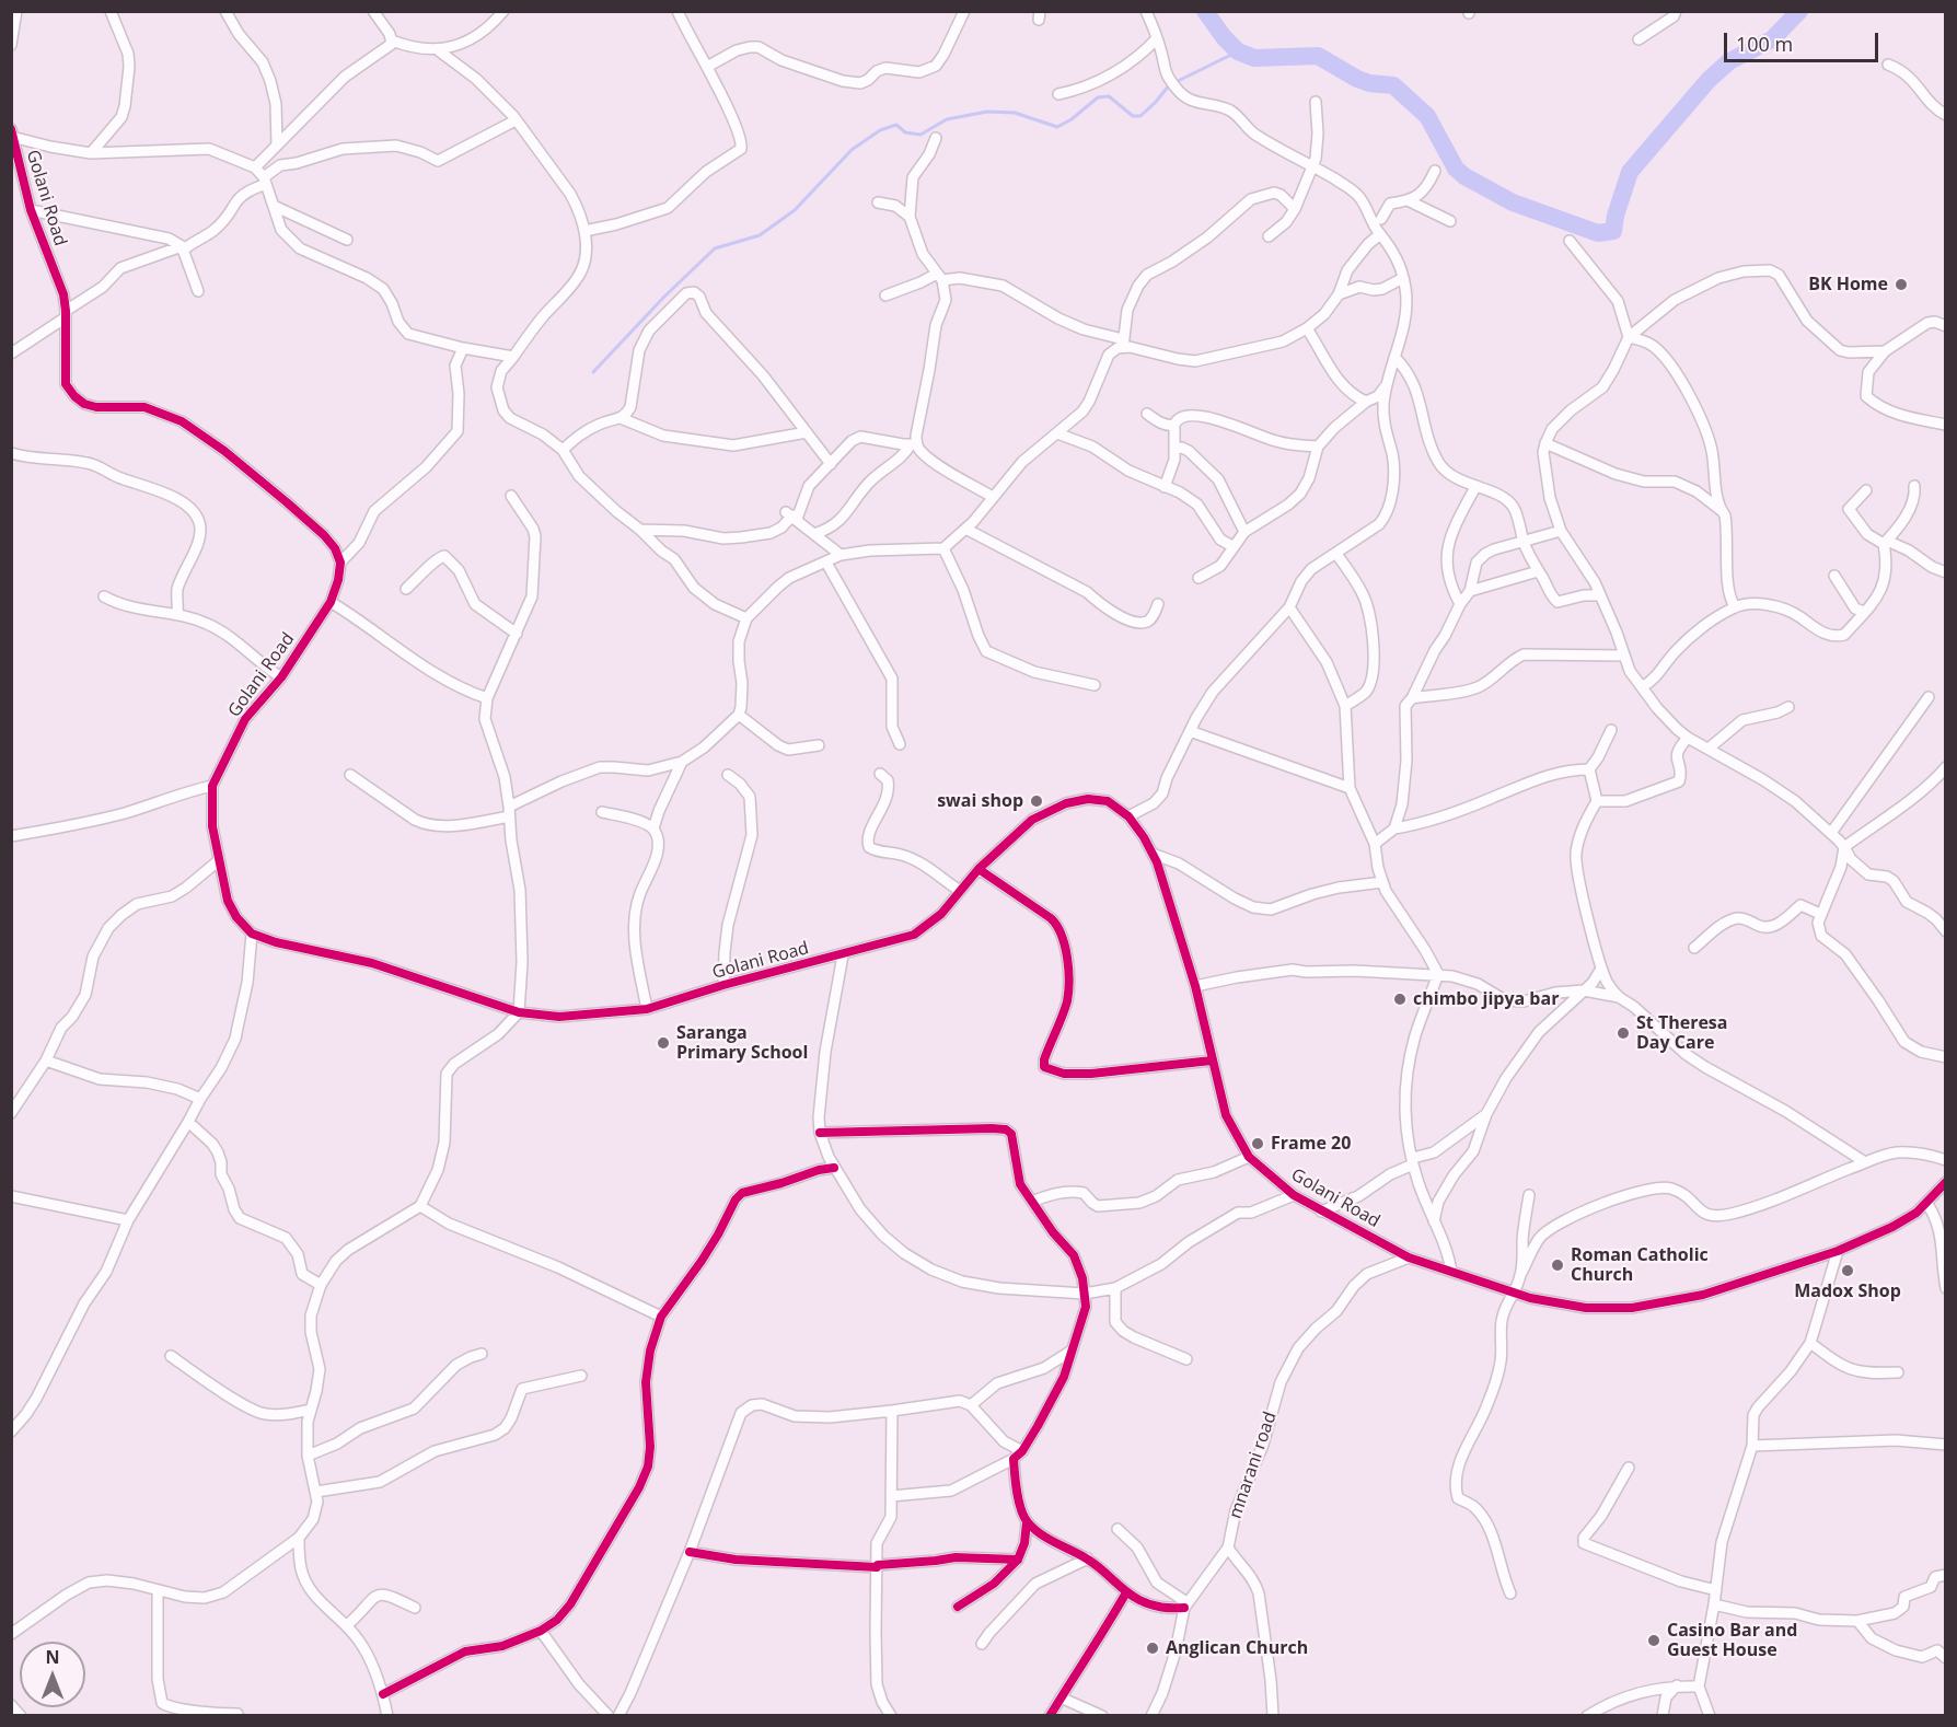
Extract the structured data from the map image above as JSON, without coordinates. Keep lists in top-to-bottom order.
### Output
{
  "streets": {
    "street": ["Golani Road", "mnarani road"]
  },
  "crossings": [
    ["Golani Road", "mnarani road"]
  ],
  "places": [
    "BK Home",
    "swai shop",
    "chimbo jipya bar",
    "St Theresa Day Care",
    "Saranga Primary School",
    "Frame 20",
    "Roman Catholic Church",
    "Madox Shop",
    "Casino Bar and Guest House",
    "Anglican Church"
  ],
  "scale_bar": "100 m",
  "north": "top"
}
